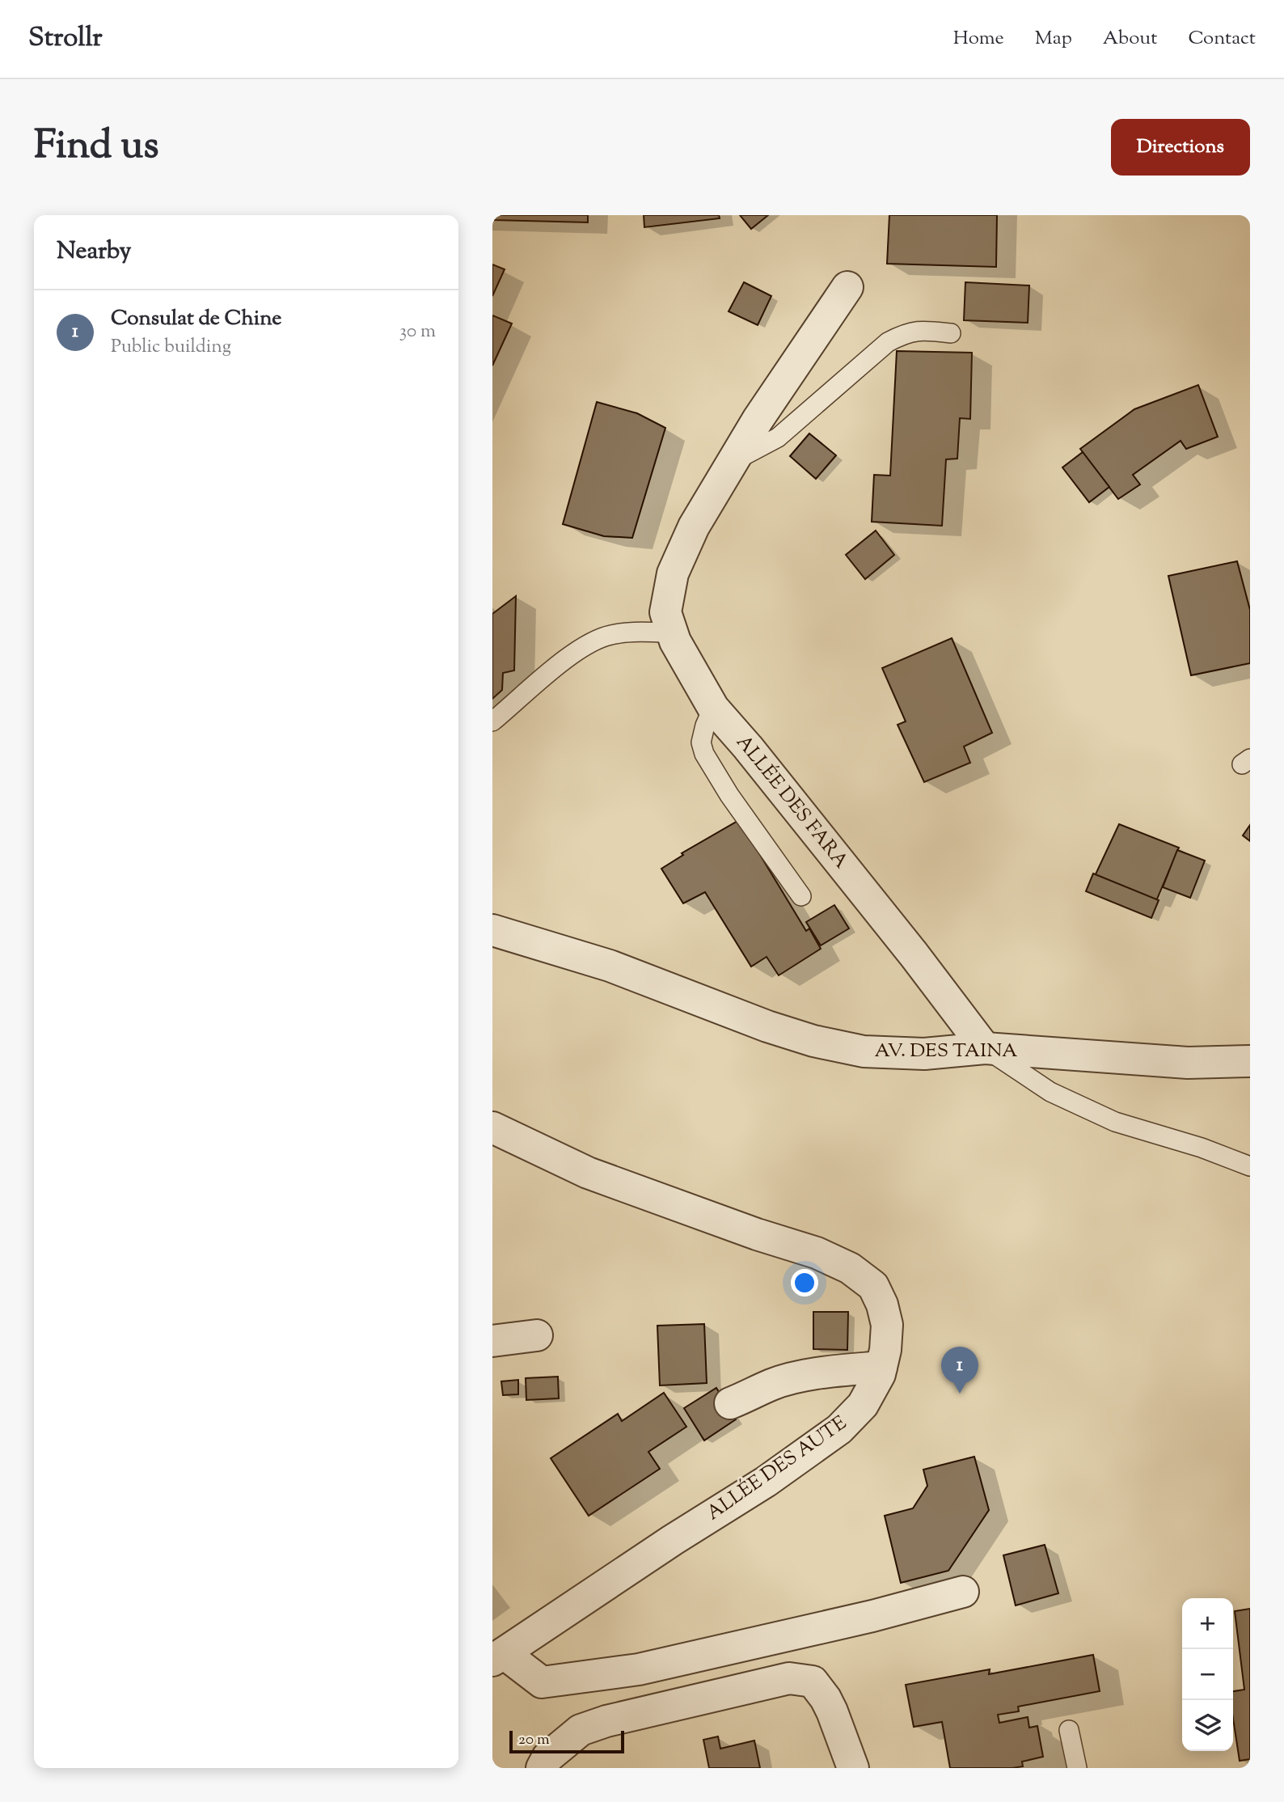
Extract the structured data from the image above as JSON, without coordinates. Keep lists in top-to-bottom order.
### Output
{
  "streets": {
    "street": ["ALLÉE DES FARA", "AV. DES TAINA", "ALLÉE DES AUTE"]
  },
  "crossings": [
    ["ALLÉE DES FARA", "AV. DES TAINA"]
  ],
  "scale_bar": "20 m",
  "page": {
    "header": "Strollr",
    "nav": [
      "Home",
      "Map",
      "About",
      "Contact"
    ],
    "title": "Find us",
    "buttons": "Directions",
    "heading": "Nearby",
    "list": [
      {
        "mark": "1",
        "name": "Consulat de Chine",
        "note": "Public building",
        "value": "30 m"
      }
    ],
    "pins": "1",
    "map_buttons": ["+", "−"],
    "scale": "20 m"
  }
}
